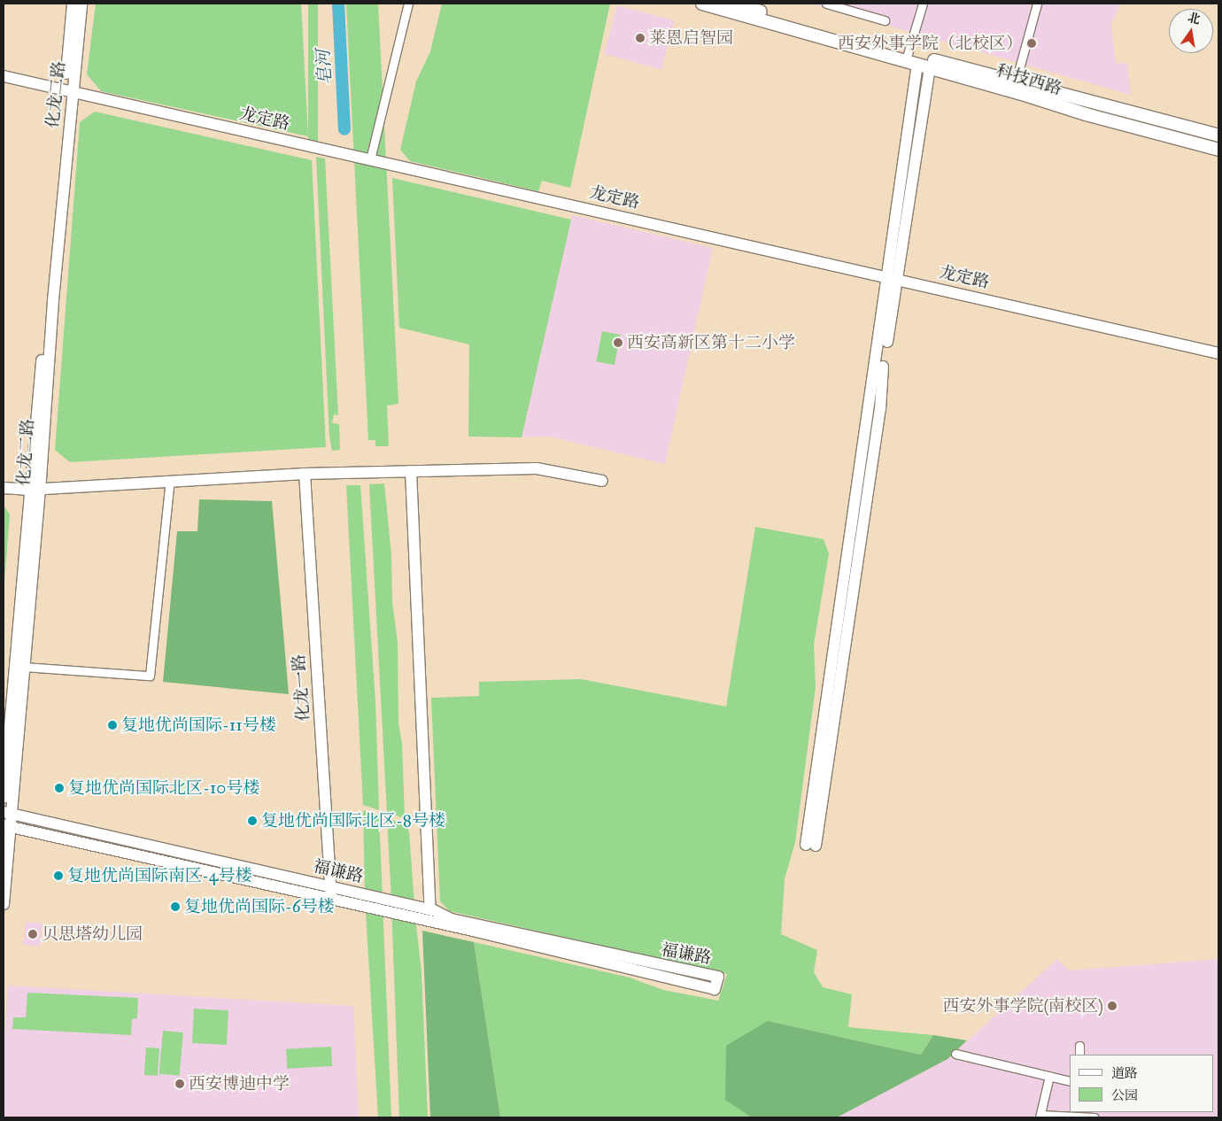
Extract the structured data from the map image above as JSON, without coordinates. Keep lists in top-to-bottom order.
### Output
{
  "streets": {
    "main road": ["科技西路"],
    "street": [
      "化龙二路",
      "龙定路",
      "化龙一路",
      "福谦路"
    ]
  },
  "crossings": [
    ["化龙二路", "龙定路"],
    ["化龙二路", "福谦路"],
    ["化龙一路", "福谦路"]
  ],
  "water": ["皂河"],
  "places": [
    "莱恩启智园",
    "西安外事学院（北校区）",
    "西安高新区第十二小学",
    "复地优尚国际-11号楼",
    "复地优尚国际北区-10号楼",
    "复地优尚国际北区-8号楼",
    "复地优尚国际南区-4号楼",
    "复地优尚国际-6号楼",
    "贝思塔幼儿园",
    "西安外事学院(南校区)",
    "西安博迪中学"
  ],
  "legend": ["道路", "公园"],
  "north": "top"
}
